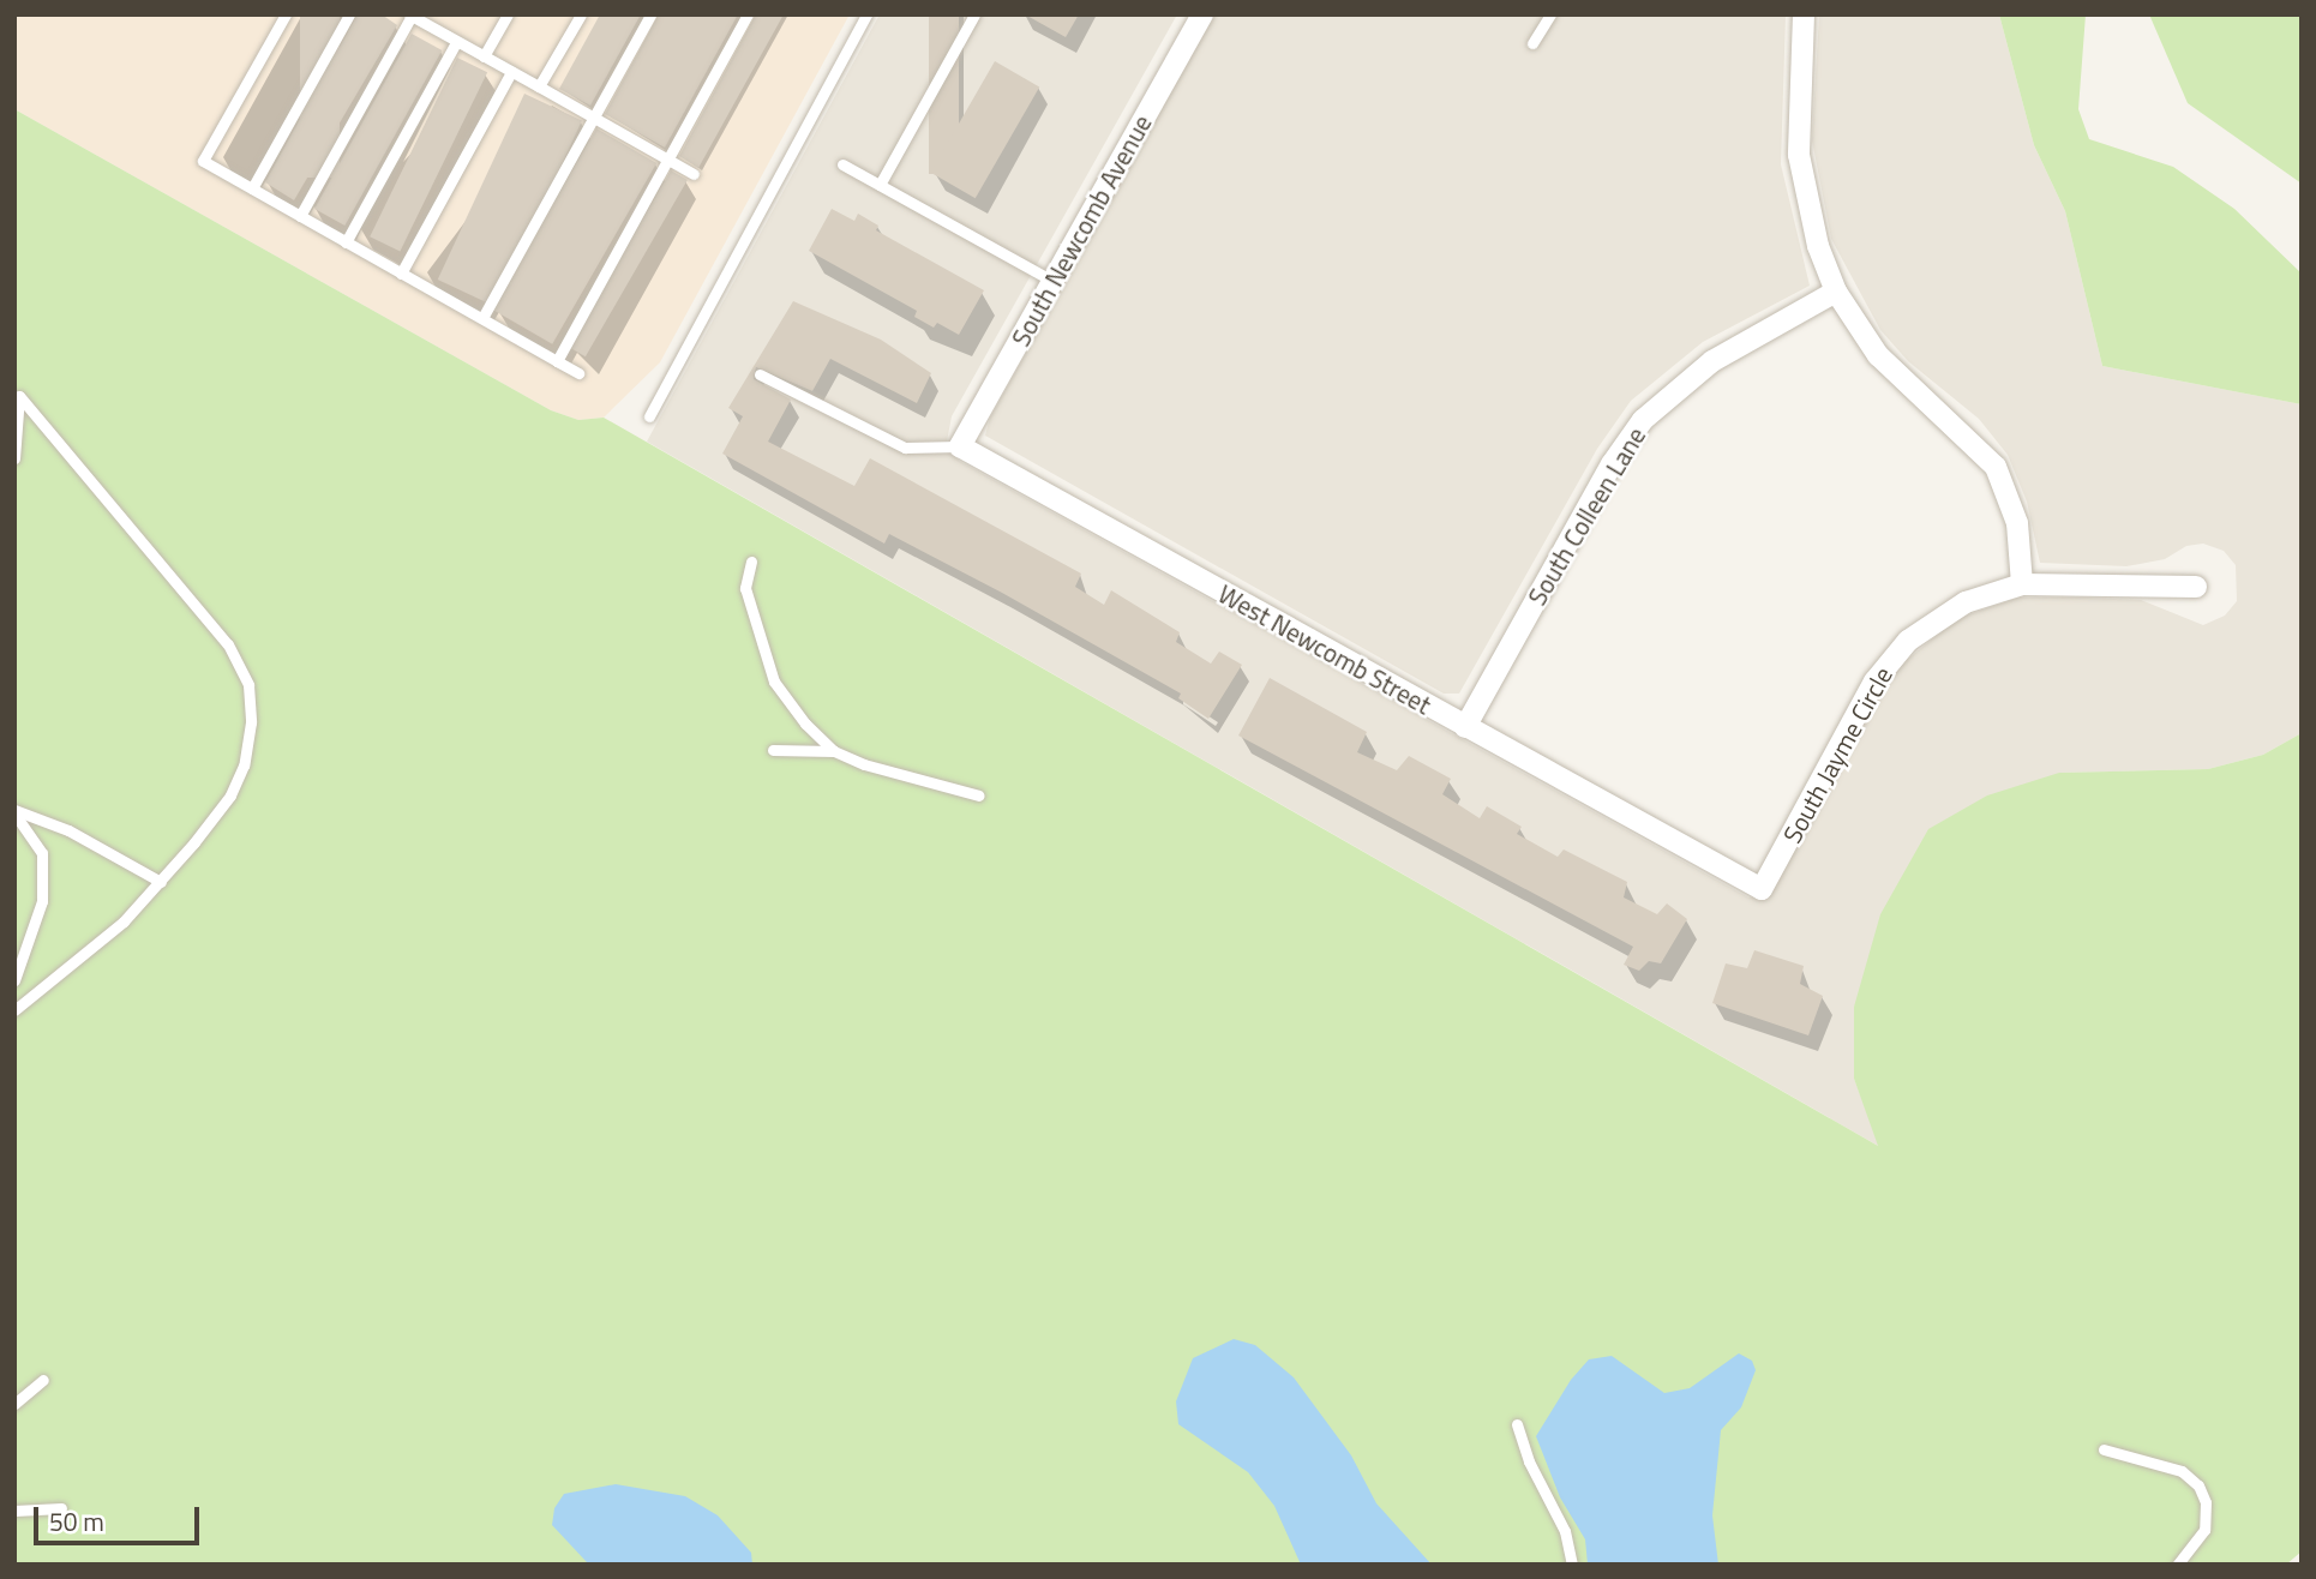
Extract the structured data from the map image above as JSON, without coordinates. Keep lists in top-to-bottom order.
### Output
{
  "streets": {
    "street": [
      "South Newcomb Avenue",
      "South Colleen Lane",
      "West Newcomb Street",
      "South Jayme Circle"
    ]
  },
  "crossings": [
    ["South Newcomb Avenue", "West Newcomb Street"],
    ["South Colleen Lane", "West Newcomb Street"],
    ["West Newcomb Street", "South Jayme Circle"]
  ],
  "scale_bar": "50 m"
}
